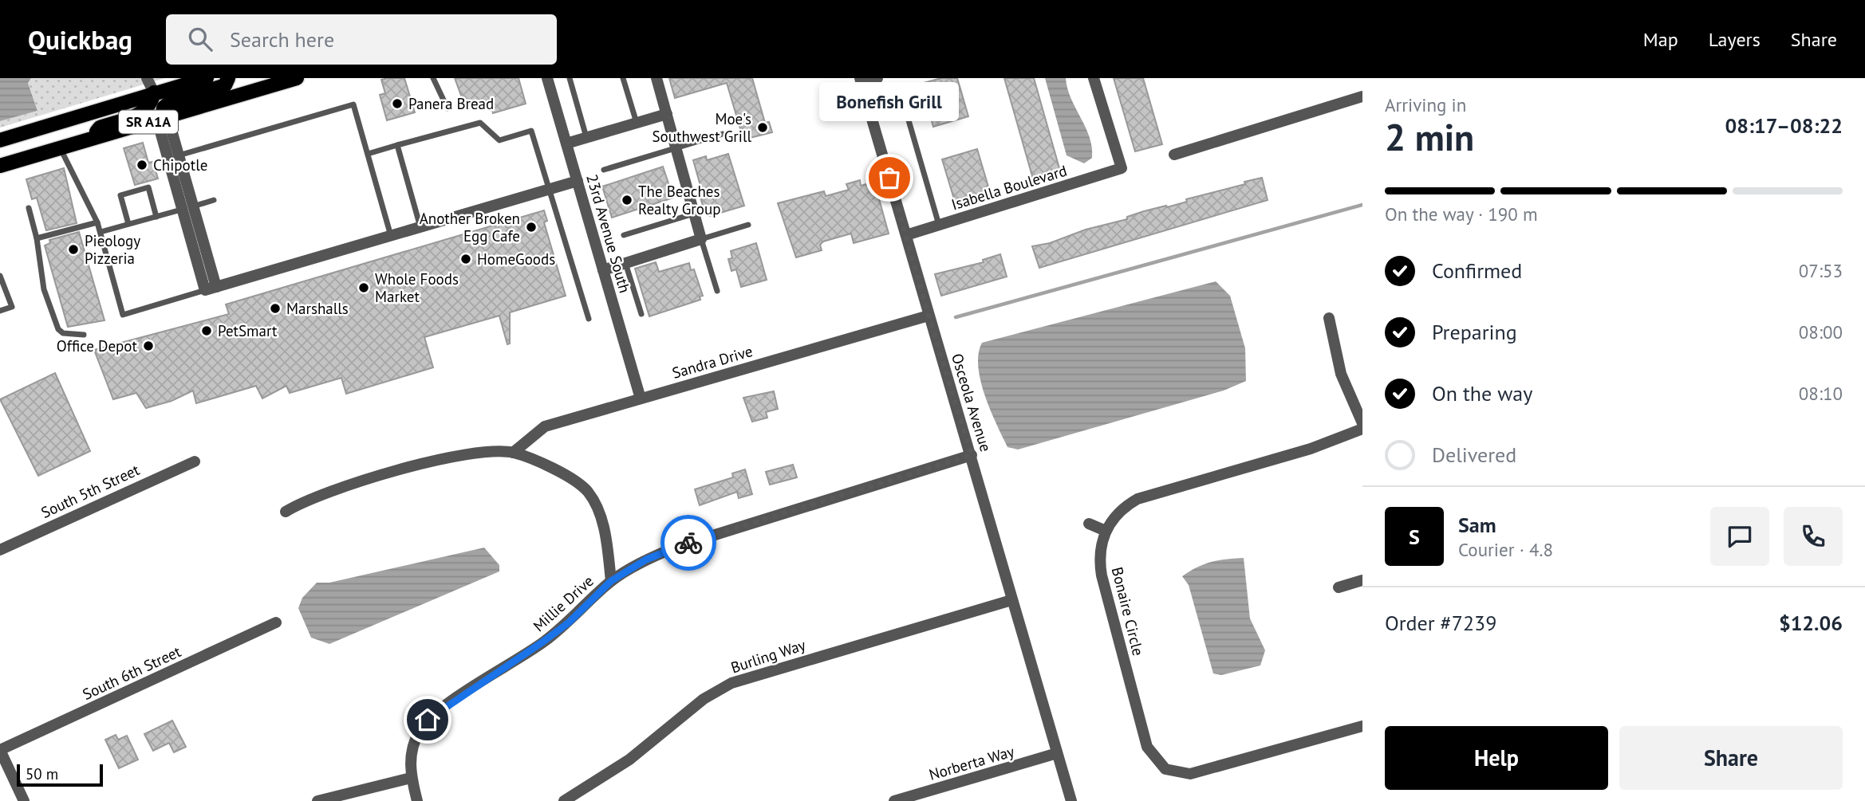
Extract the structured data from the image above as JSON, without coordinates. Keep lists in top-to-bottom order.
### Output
{
  "streets": {
    "main road": ["SR A1A"],
    "street": [
      "Isabella Boulevard",
      "23rd Avenue South",
      "Sandra Drive",
      "Osceola Avenue",
      "South 5th Street",
      "Millie Drive",
      "Bonaire Circle",
      "Burling Way",
      "South 6th Street",
      "Norberta Way"
    ]
  },
  "crossings": [
    ["Isabella Boulevard", "Osceola Avenue"],
    ["23rd Avenue South", "Sandra Drive"],
    ["Sandra Drive", "Osceola Avenue"],
    ["Osceola Avenue", "Millie Drive"],
    ["Osceola Avenue", "Burling Way"],
    ["Osceola Avenue", "Norberta Way"]
  ],
  "places": [
    "Panera Bread",
    "Moe's Southwest Grill",
    "Chipotle",
    "Bonefish Grill",
    "The Beaches Realty Group",
    "Another Broken Egg Cafe",
    "Pieology Pizzeria",
    "HomeGoods",
    "Whole Foods Market",
    "Marshalls",
    "PetSmart",
    "Office Depot"
  ],
  "scale_bar": "50 m",
  "page": {
    "header": "Quickbag",
    "search": "Search here",
    "nav": ["Map", "Layers", "Share"],
    "heading": ["2 min", "Arriving in", "08:17–08:22"],
    "panel": [
      "Sam",
      "Courier · 4.8",
      "Order #7239",
      "$12.06"
    ],
    "bubble": "Bonefish Grill",
    "bar": "On the way · 190 m",
    "list": [
      ["Confirmed", "07:53"],
      ["Preparing", "08:00"],
      ["On the way", "08:10"],
      "Delivered"
    ],
    "round": "S",
    "buttons": ["Help", "Share"],
    "scale": "50 m"
  }
}
